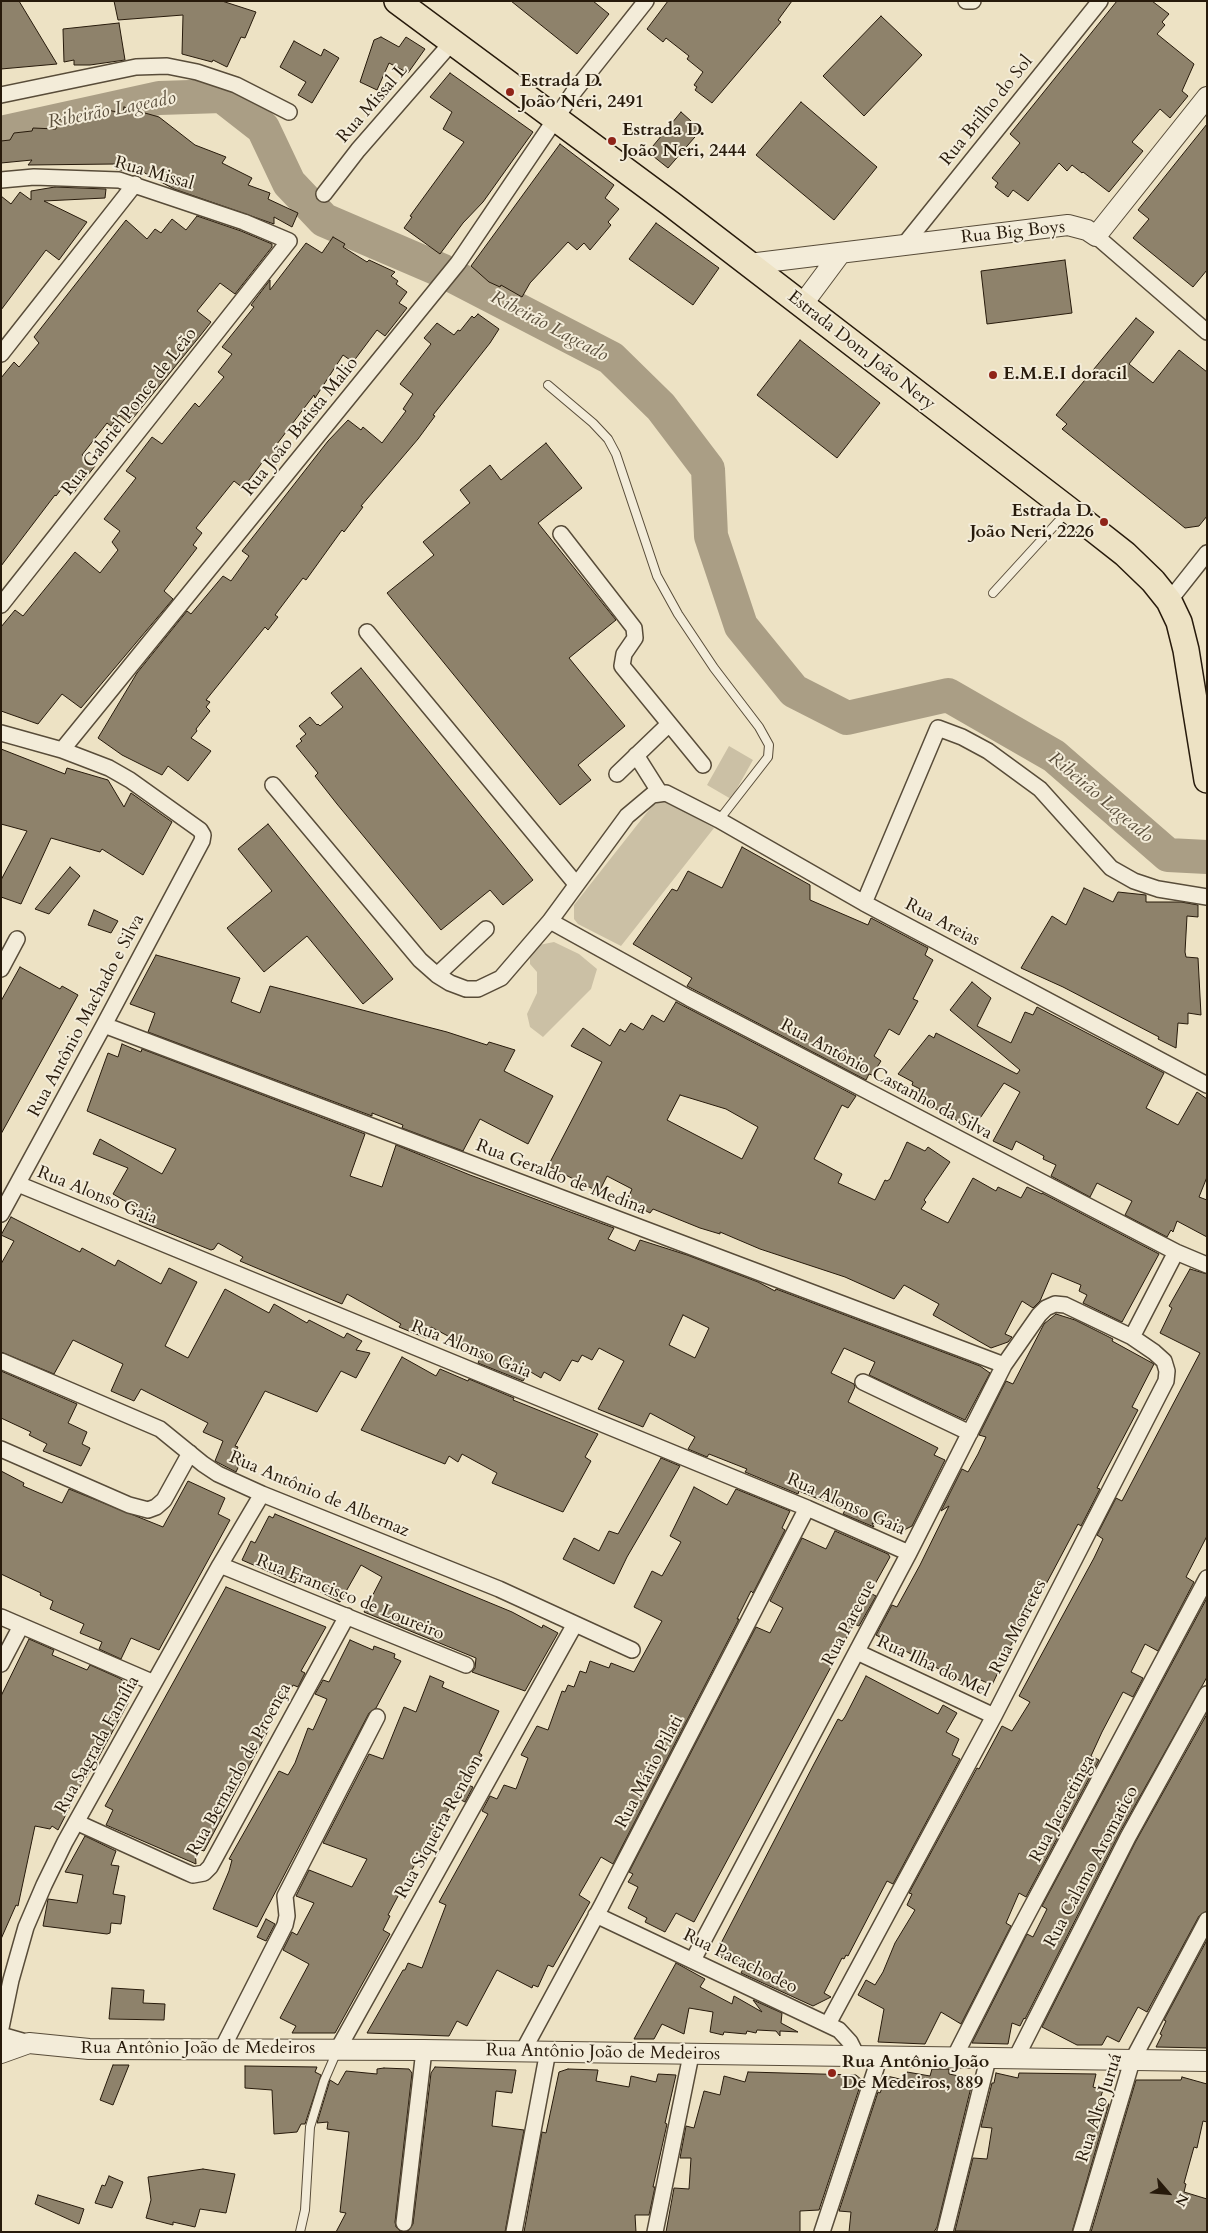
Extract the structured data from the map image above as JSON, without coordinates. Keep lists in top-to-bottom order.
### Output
{
  "streets": {
    "main road": ["Estrada Dom João Nery"],
    "street": [
      "Rua Missal L",
      "Rua Brilho do Sol",
      "Rua Missal",
      "Rua Big Boys",
      "Rua Gabriel Ponce de Leão",
      "Rua João Batista Malio",
      "Rua Areias",
      "Rua Antônio Machado e Silva",
      "Rua Antônio Castanho da Silva",
      "Rua Geraldo de Medina",
      "Rua Alonso Gaia",
      "Rua Antônio de Albernaz",
      "Rua Francisco de Loureiro",
      "Rua Parecue",
      "Rua Morretes",
      "Rua Ilha do Mel",
      "Rua Sagrada Família",
      "Rua Bernardo de Proença",
      "Rua Mário Pilati",
      "Rua Jacaretinga",
      "Rua Siqueira Rendon",
      "Rua Calamo Aromatico",
      "Rua Pacachodeo",
      "Rua Antônio João de Medeiros",
      "Rua Alto Juruá"
    ]
  },
  "crossings": [
    ["Rua Missal L", "Estrada Dom João Nery"],
    ["Rua Brilho do Sol", "Rua Big Boys"],
    ["Rua Missal", "Rua Gabriel Ponce de Leão"],
    ["Rua Big Boys", "Estrada Dom João Nery"],
    ["Estrada Dom João Nery", "Rua João Batista Malio"],
    ["Rua João Batista Malio", "Rua Antônio Machado e Silva"],
    ["Rua Antônio Machado e Silva", "Rua Geraldo de Medina"],
    ["Rua Antônio Machado e Silva", "Rua Alonso Gaia"],
    ["Rua Geraldo de Medina", "Rua Parecue"],
    ["Rua Alonso Gaia", "Rua Parecue"],
    ["Rua Alonso Gaia", "Rua Mário Pilati"],
    ["Rua Antônio de Albernaz", "Rua Sagrada Família"],
    ["Rua Antônio de Albernaz", "Rua Siqueira Rendon"],
    ["Rua Francisco de Loureiro", "Rua Sagrada Família"],
    ["Rua Francisco de Loureiro", "Rua Bernardo de Proença"],
    ["Rua Parecue", "Rua Morretes"],
    ["Rua Parecue", "Rua Ilha do Mel"],
    ["Rua Parecue", "Rua Pacachodeo"],
    ["Rua Morretes", "Rua Ilha do Mel"],
    ["Rua Morretes", "Rua Pacachodeo"],
    ["Rua Sagrada Família", "Rua Bernardo de Proença"],
    ["Rua Mário Pilati", "Rua Pacachodeo"],
    ["Rua Mário Pilati", "Rua Antônio João de Medeiros"],
    ["Rua Jacaretinga", "Rua Antônio João de Medeiros"],
    ["Rua Siqueira Rendon", "Rua Antônio João de Medeiros"],
    ["Rua Calamo Aromatico", "Rua Antônio João de Medeiros"],
    ["Rua Pacachodeo", "Rua Antônio João de Medeiros"],
    ["Rua Antônio João de Medeiros", "Rua Alto Juruá"]
  ],
  "water": ["Ribeirão Lageado"],
  "places": [
    "Estrada D. João Neri, 2491",
    "Estrada D. João Neri, 2444",
    "E.M.E.I doracil",
    "Estrada D. João Neri, 2226",
    "Rua Antônio João De Medeiros, 889"
  ],
  "north": "bottom right"
}
